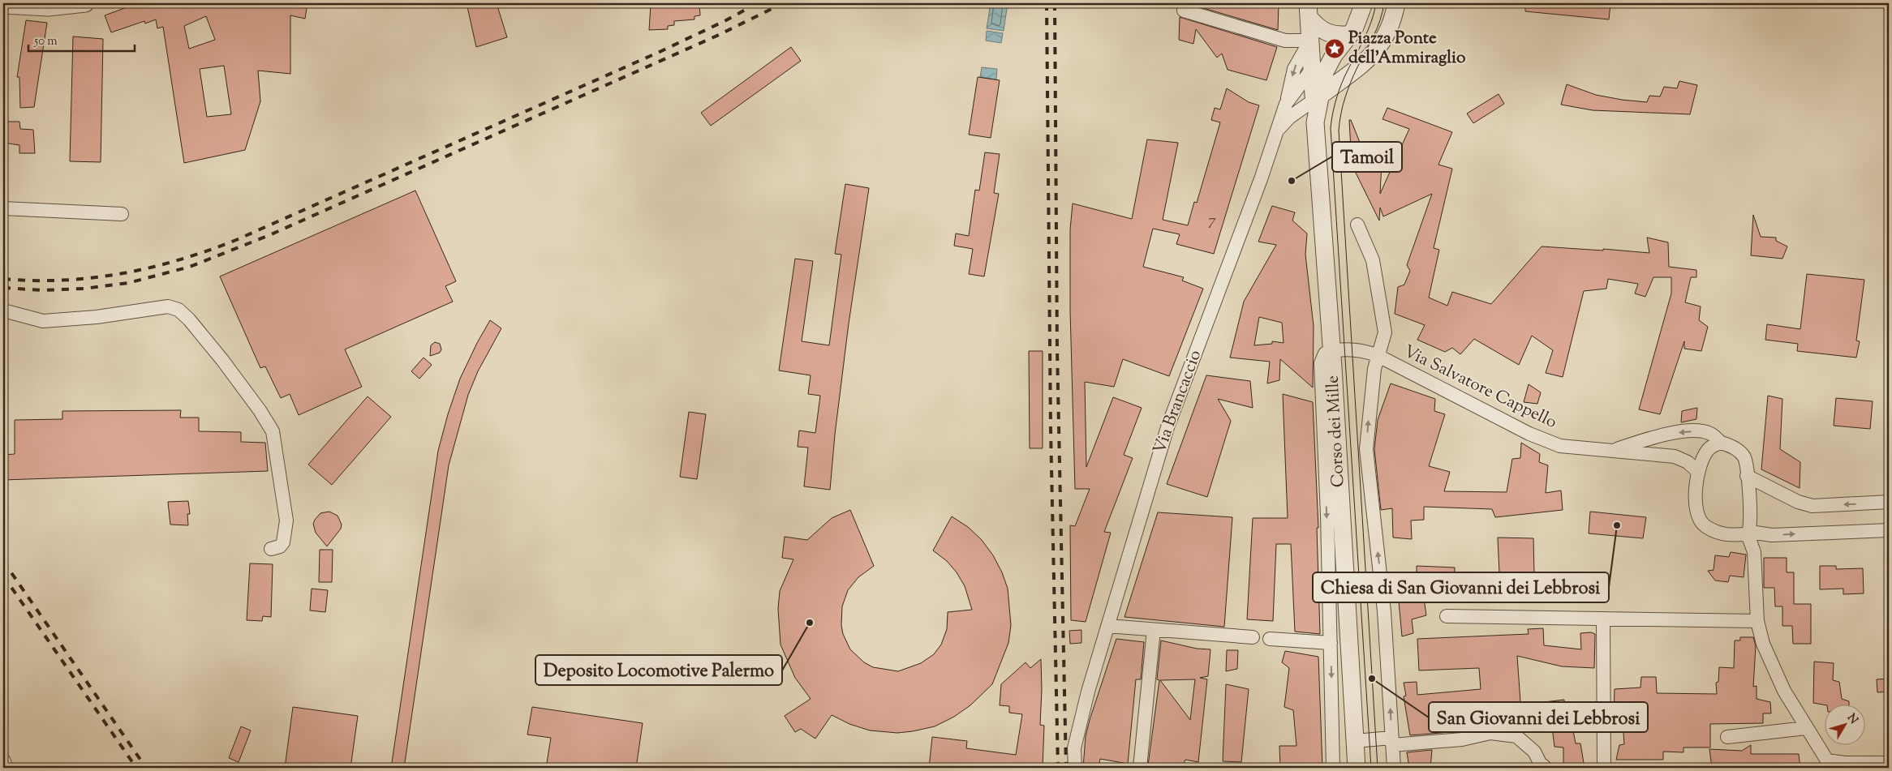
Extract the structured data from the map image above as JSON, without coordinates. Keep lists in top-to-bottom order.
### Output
{
  "streets": {
    "street": ["Via Salvatore Cappello", "Via Brancaccio", "Corso dei Mille"]
  },
  "crossings": [
    ["Via Salvatore Cappello", "Corso dei Mille"]
  ],
  "places": {
    "place": ["Piazza Ponte dell'Ammiraglio"],
    "other": [
      "Tamoil",
      "Chiesa di San Giovanni dei Lebbrosi",
      "Deposito Locomotive Palermo",
      "San Giovanni dei Lebbrosi"
    ]
  },
  "house_numbers": ["7"],
  "scale_bar": "50 m",
  "north": "top right"
}
